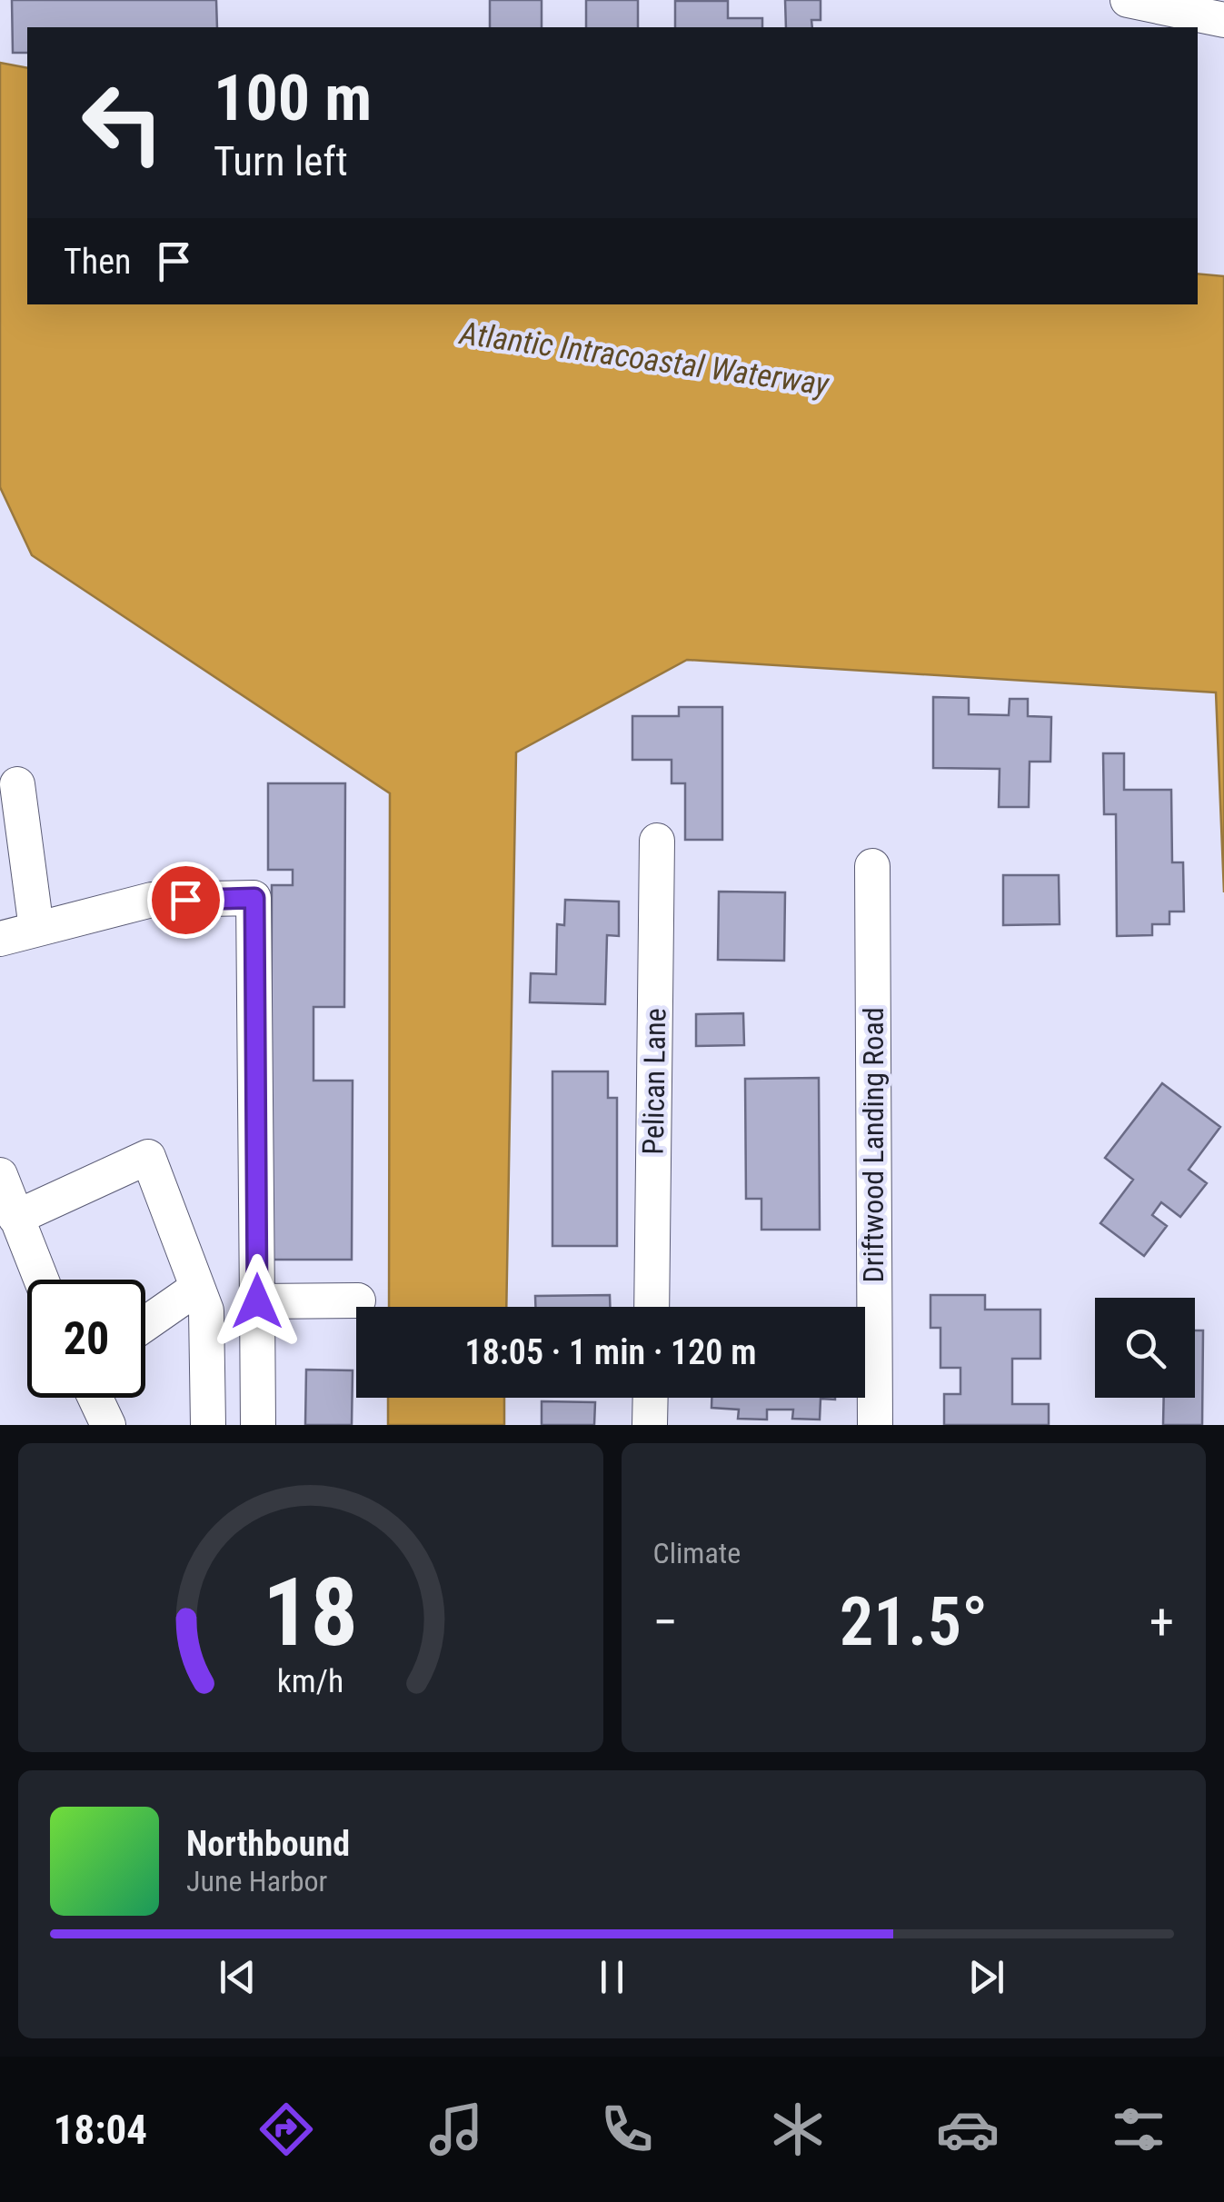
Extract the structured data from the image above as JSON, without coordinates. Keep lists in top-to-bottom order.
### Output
{
  "streets": {
    "street": ["Pelican Lane", "Driftwood Landing Road"]
  },
  "water": ["Atlantic Intracoastal Waterway"],
  "page": {
    "turn": ["100 m", "Turn left"],
    "then": "Then",
    "limit": "20",
    "trip": "18:05 · 1 min · 120 m",
    "tile": "Climate",
    "heat": ["−", "21.5°", "+"],
    "song": ["Northbound", "June Harbor"],
    "tabs": "18:04",
    "gauge": ["18", "km/h"]
  }
}
